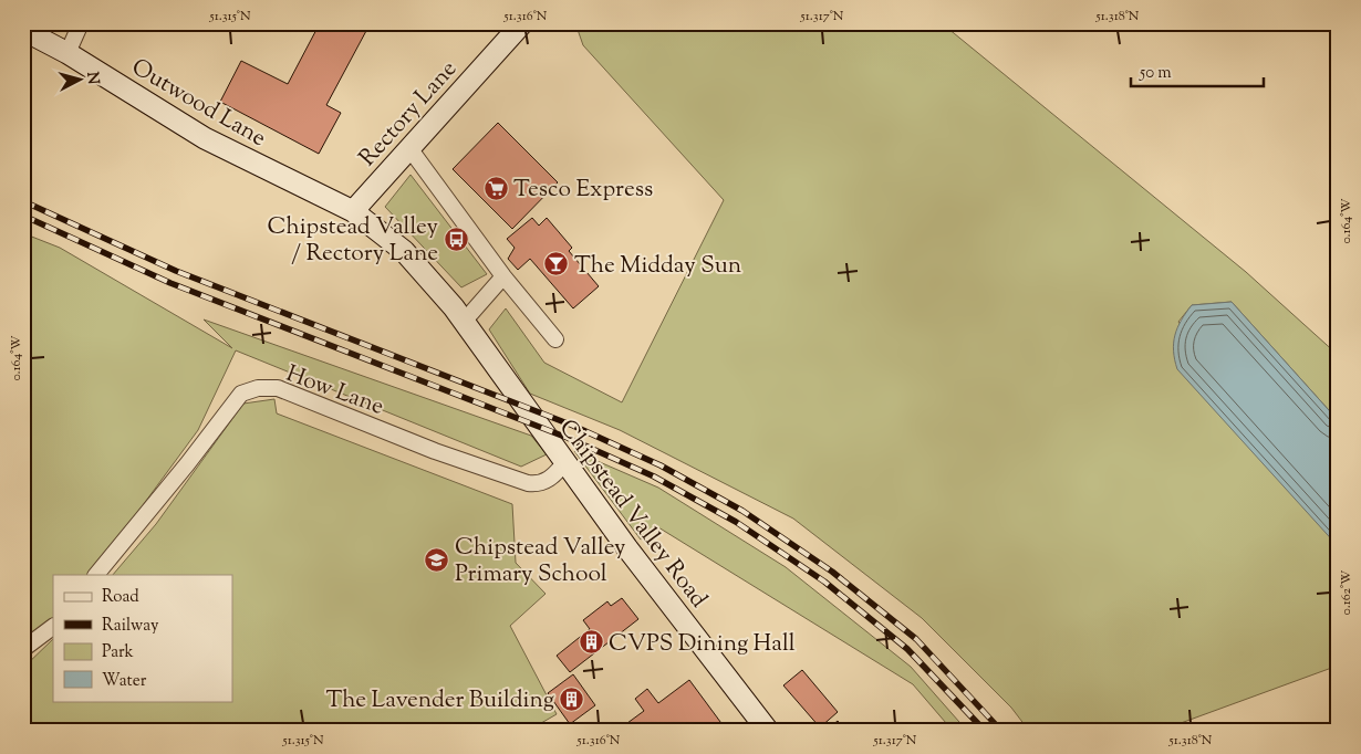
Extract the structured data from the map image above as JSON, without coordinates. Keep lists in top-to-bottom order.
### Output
{
  "streets": {
    "main road": ["Outwood Lane", "Rectory Lane", "Chipstead Valley Road"],
    "street": ["How Lane"]
  },
  "crossings": [
    ["Outwood Lane", "Rectory Lane"],
    ["Outwood Lane", "Chipstead Valley Road"],
    ["Rectory Lane", "Chipstead Valley Road"],
    ["How Lane", "Chipstead Valley Road"]
  ],
  "places": {
    "supermarket": ["Tesco Express"],
    "bus stop": ["Chipstead Valley / Rectory Lane"],
    "bar": ["The Midday Sun"],
    "school or university": ["Chipstead Valley Primary School"],
    "building": ["CVPS Dining Hall", "The Lavender Building"]
  },
  "legend": [
    "Road",
    "Railway",
    "Park",
    "Water"
  ],
  "scale_bar": "50 m",
  "north": "right",
  "coordinates": [
    "51.315°N",
    "51.316°N",
    "51.317°N",
    "51.318°N",
    "0.164°W",
    "0.162°W"
  ]
}
